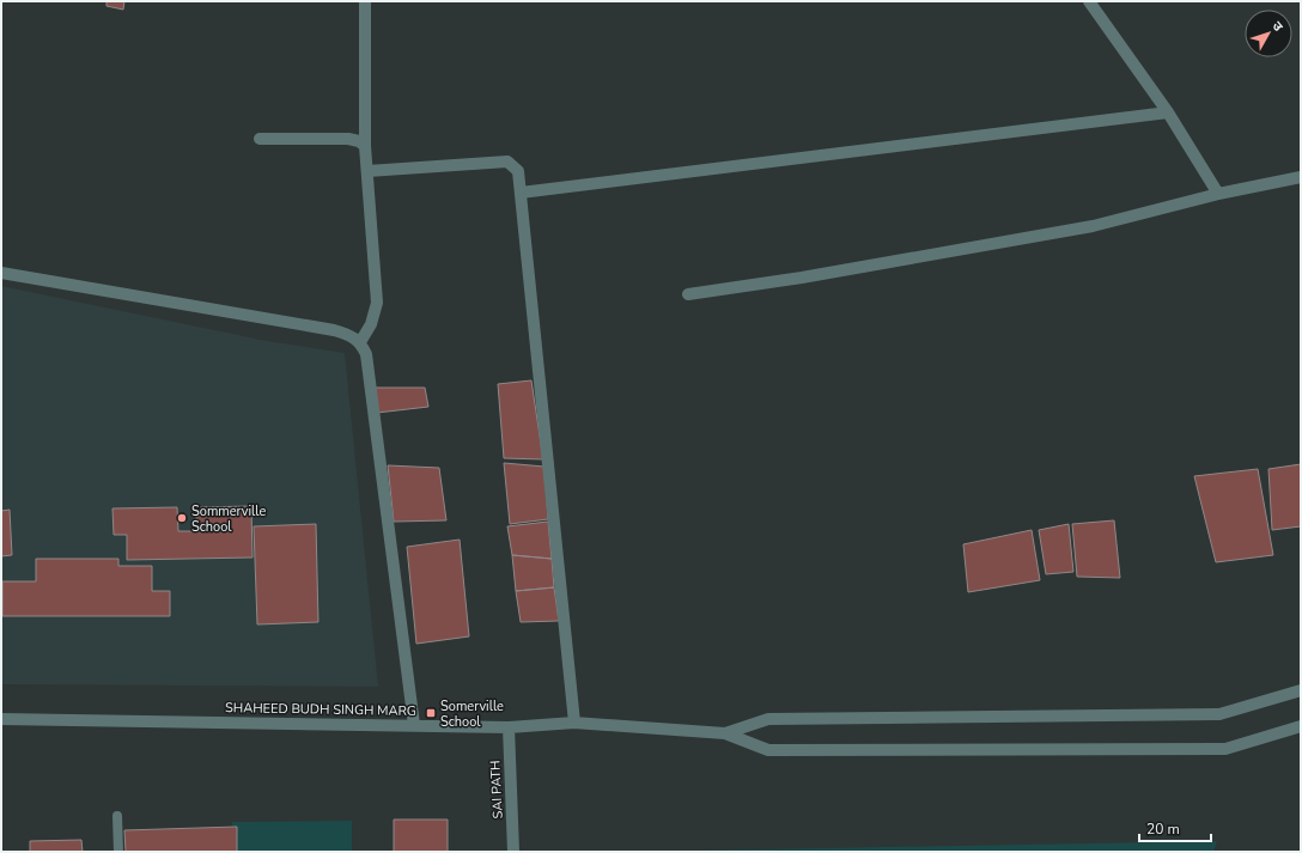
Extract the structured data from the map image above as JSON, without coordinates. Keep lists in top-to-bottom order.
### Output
{
  "streets": {
    "street": ["SHAHEED BUDH SINGH MARG", "SAI PATH"]
  },
  "crossings": [
    ["SHAHEED BUDH SINGH MARG", "SAI PATH"]
  ],
  "places": {
    "other": ["Sommerville School"],
    "transit": ["Somerville School"]
  },
  "scale_bar": "20 m",
  "north": "top right"
}
